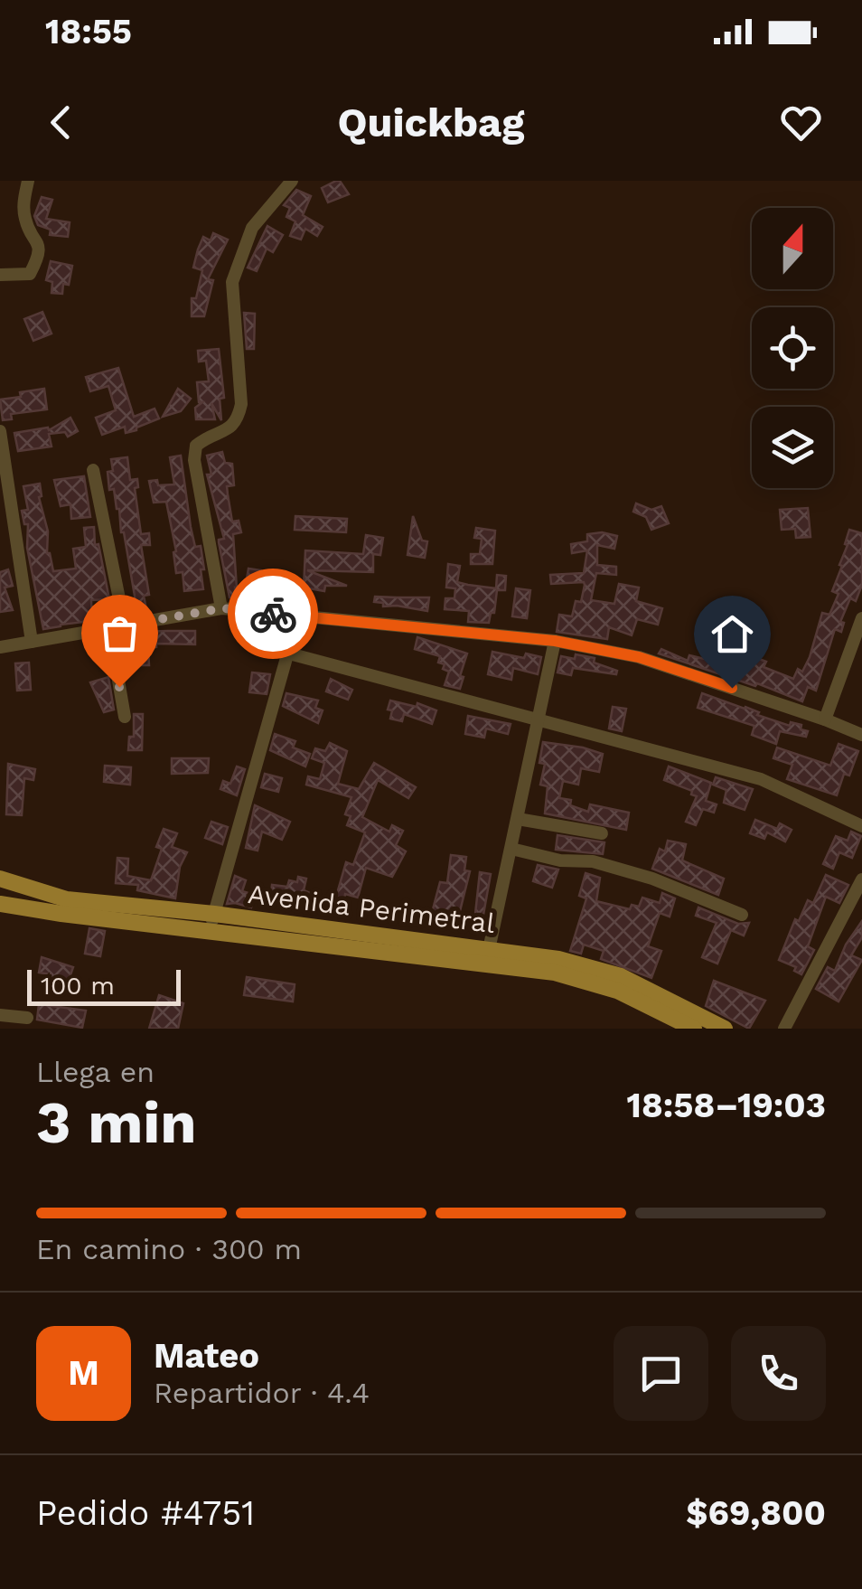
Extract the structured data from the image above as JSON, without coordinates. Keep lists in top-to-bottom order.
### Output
{
  "streets": {
    "main road": ["Avenida Perimetral"]
  },
  "scale_bar": "100 m",
  "north": "top",
  "page": {
    "status": "18:55",
    "header": "Quickbag",
    "scale": "100 m",
    "heading": ["3 min", "Llega en", "18:58–19:03"],
    "panel": [
      "Mateo",
      "Repartidor · 4.4",
      "Pedido #4751",
      "$69,800"
    ],
    "bar": "En camino · 300 m",
    "round": "M"
  }
}
